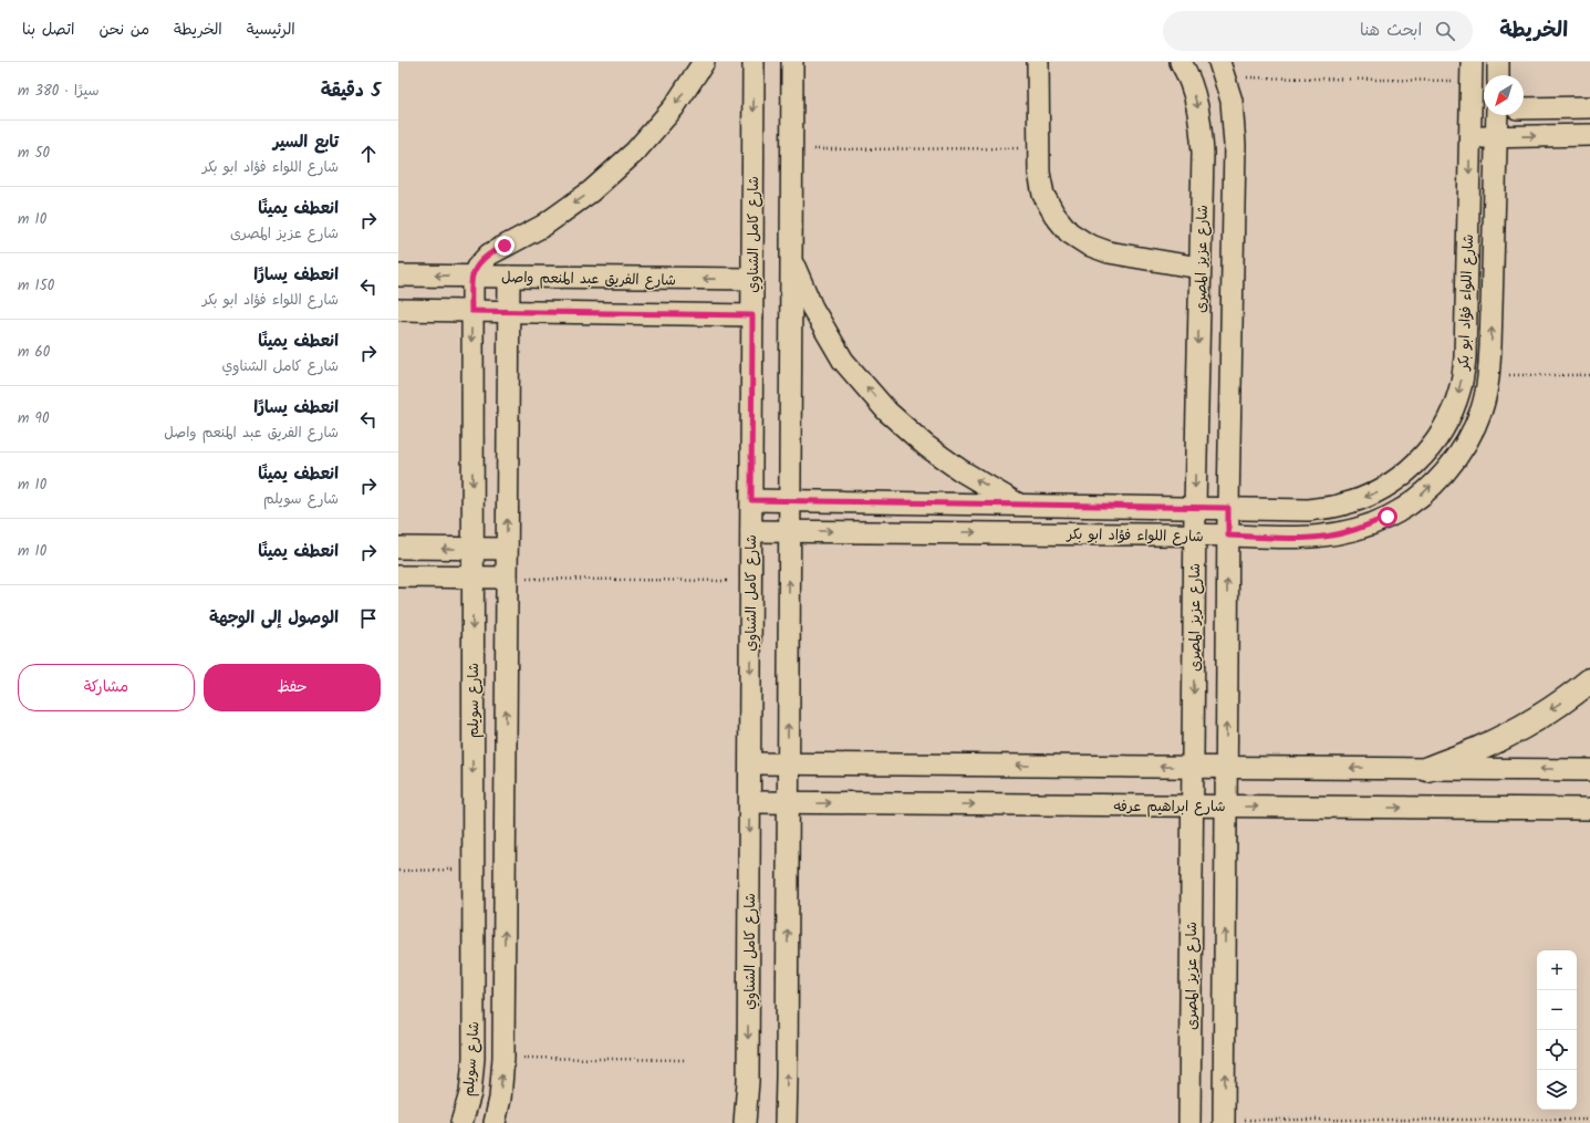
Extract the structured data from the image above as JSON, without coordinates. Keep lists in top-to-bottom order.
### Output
{
  "streets": {
    "street": [
      "شارع كامل الشناوي",
      "شارع عزيز المصرى",
      "شارع الفريق عبد المنعم واصل",
      "شارع اللواء فؤاد ابو بكر",
      "شارع سويلم",
      "شارع ابراهيم عرفه"
    ]
  },
  "crossings": [
    ["شارع كامل الشناوي", "شارع الفريق عبد المنعم واصل"],
    ["شارع كامل الشناوي", "شارع اللواء فؤاد ابو بكر"],
    ["شارع كامل الشناوي", "شارع ابراهيم عرفه"],
    ["شارع عزيز المصرى", "شارع اللواء فؤاد ابو بكر"],
    ["شارع عزيز المصرى", "شارع ابراهيم عرفه"],
    ["شارع الفريق عبد المنعم واصل", "شارع سويلم"]
  ],
  "north": "bottom left",
  "page": {
    "header": "الخريطة",
    "search": "ابحث هنا",
    "nav": [
      "الرئيسية",
      "الخريطة",
      "من نحن",
      "اتصل بنا"
    ],
    "heading": ["5 دقيقة", "سيرًا · 380 m"],
    "list": [
      ["تابع السير", "شارع اللواء فؤاد ابو بكر", "50 m"],
      ["انعطف يمينًا", "شارع عزيز المصرى", "10 m"],
      ["انعطف يسارًا", "شارع اللواء فؤاد ابو بكر", "150 m"],
      ["انعطف يمينًا", "شارع كامل الشناوي", "60 m"],
      ["انعطف يسارًا", "شارع الفريق عبد المنعم واصل", "90 m"],
      ["انعطف يمينًا", "شارع سويلم", "10 m"],
      ["انعطف يمينًا", "10 m"],
      "الوصول إلى الوجهة"
    ],
    "buttons": ["حفظ", "مشاركة"],
    "map_buttons": ["+", "−"]
  }
}
